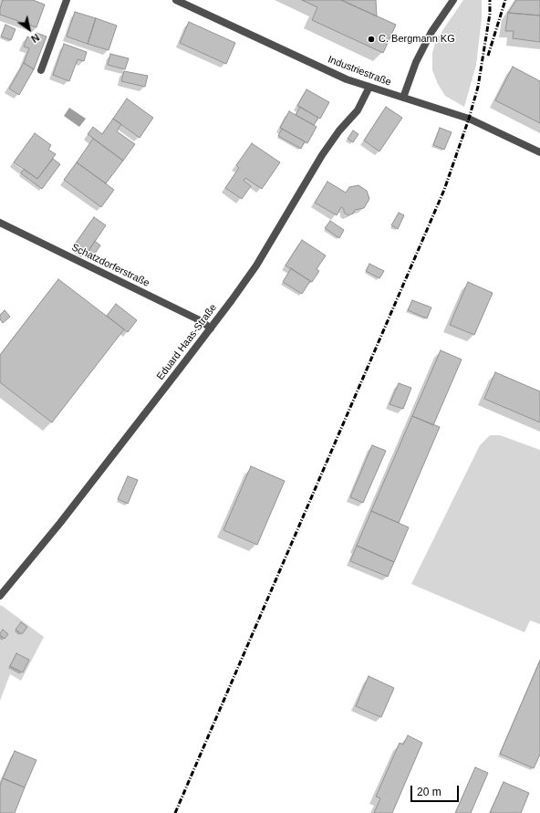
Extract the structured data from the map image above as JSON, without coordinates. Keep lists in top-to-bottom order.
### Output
{
  "streets": {
    "street": ["Industriestraße", "Schatzdorferstraße", "Eduard Haas-Straße"]
  },
  "crossings": [
    ["Industriestraße", "Eduard Haas-Straße"],
    ["Schatzdorferstraße", "Eduard Haas-Straße"]
  ],
  "places": ["C. Bergmann KG"],
  "scale_bar": "20 m",
  "north": "bottom right"
}
